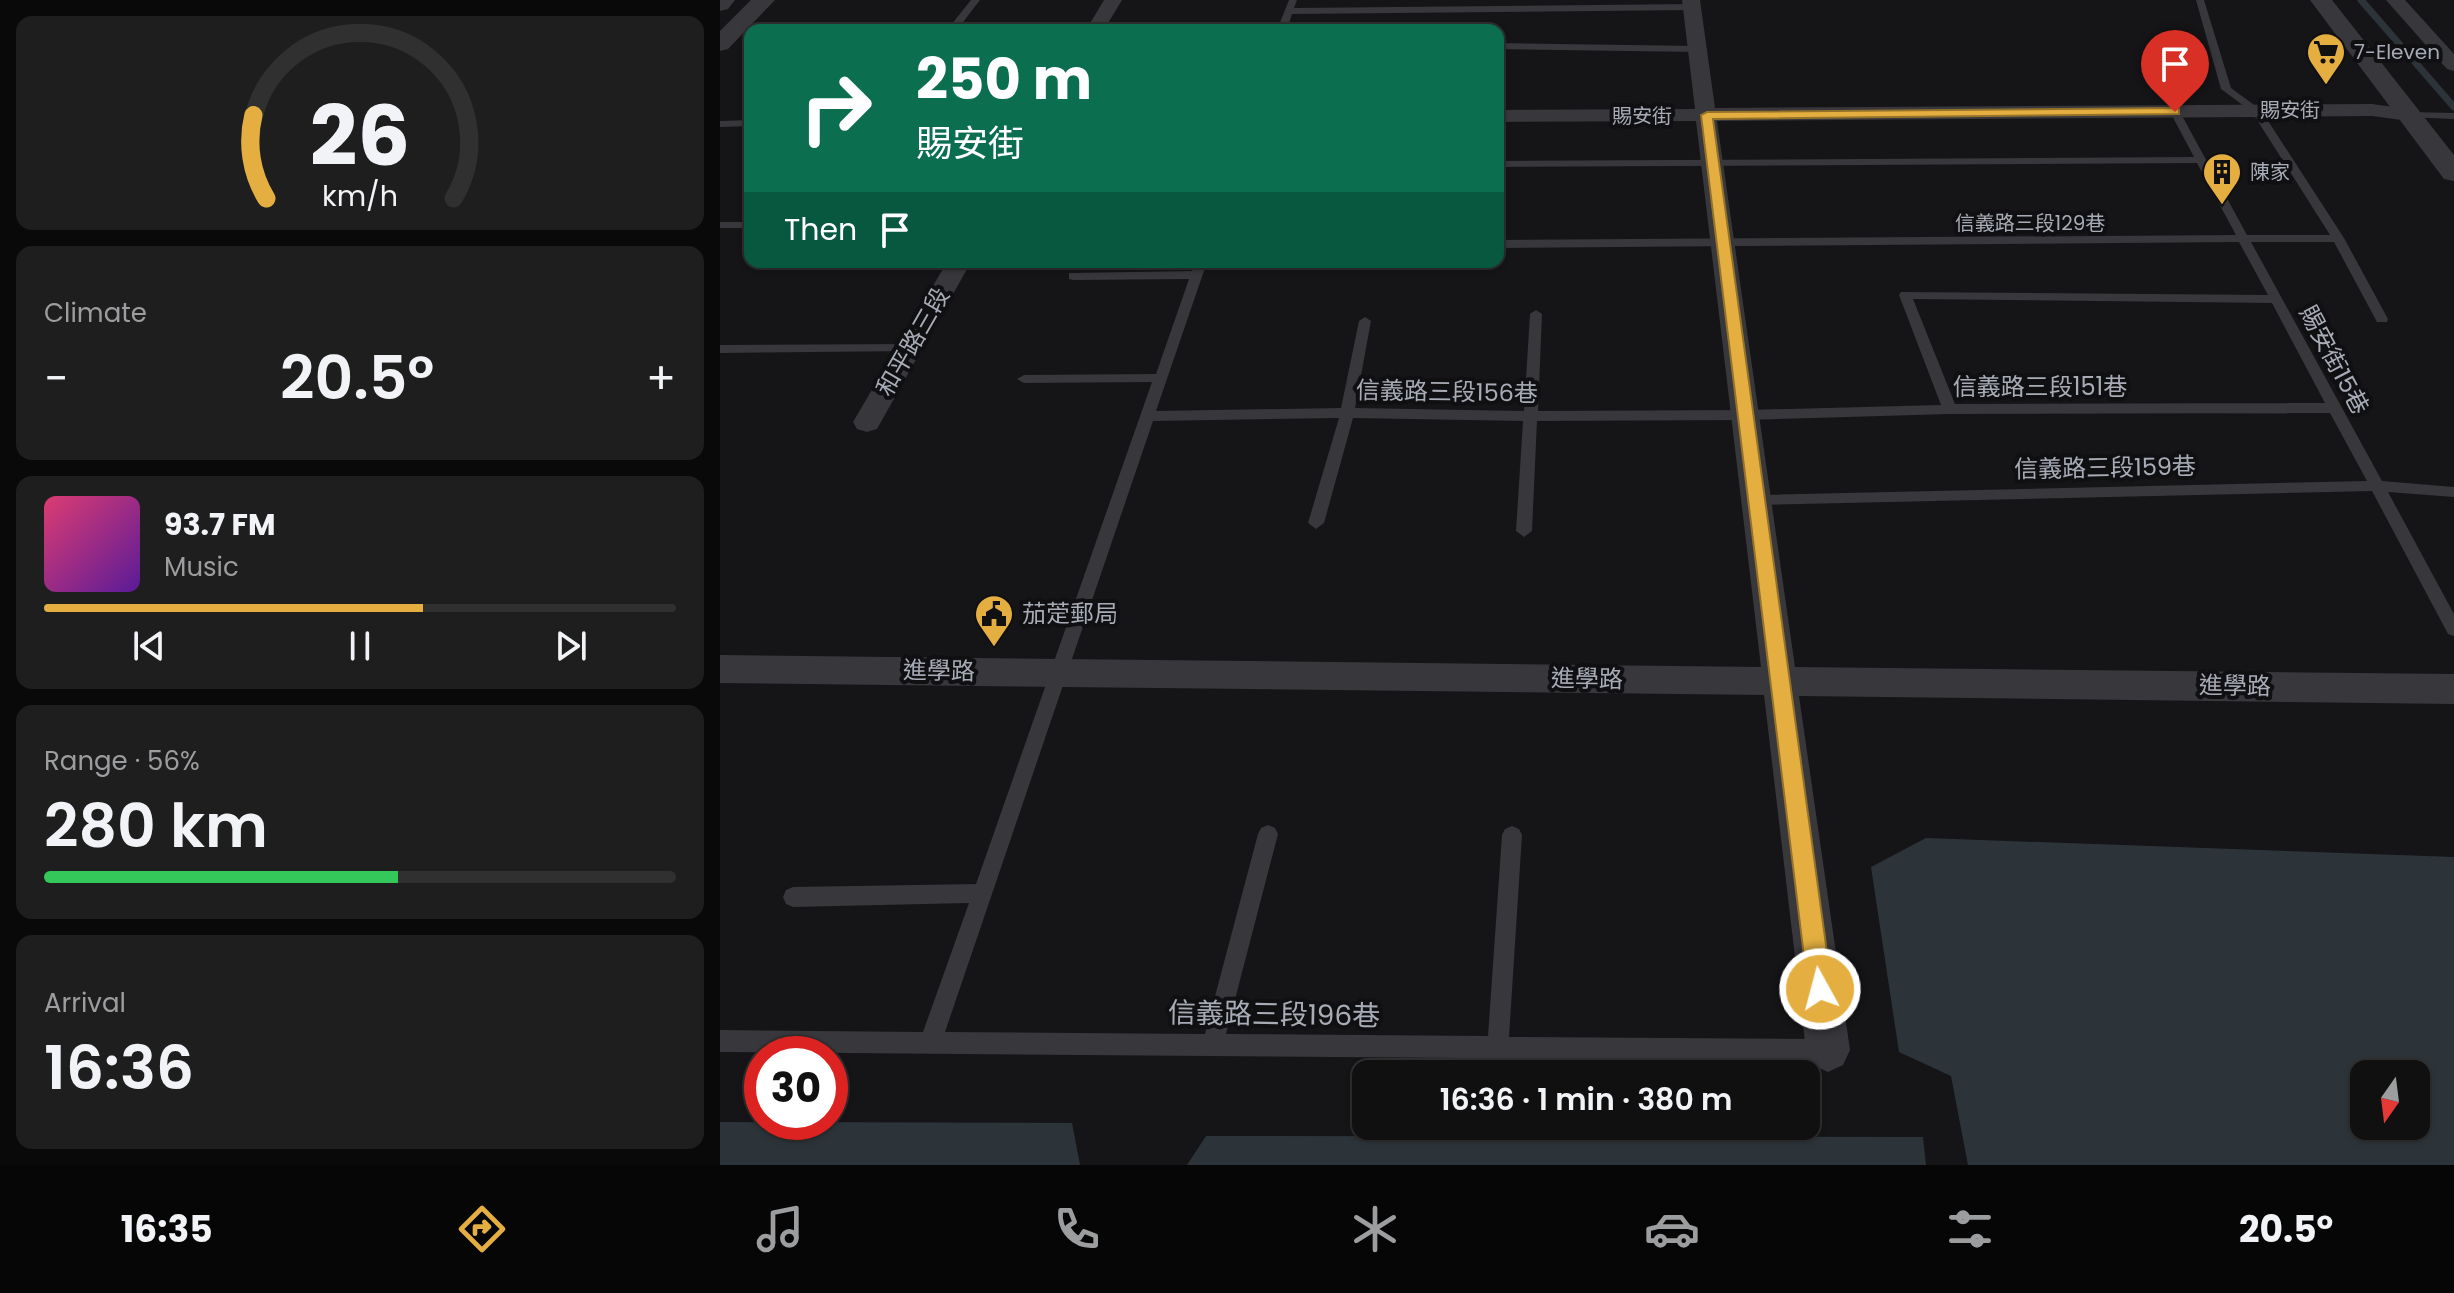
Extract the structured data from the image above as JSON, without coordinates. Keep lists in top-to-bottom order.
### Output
{
  "streets": {
    "street": ["賜安街", "和平路三段", "進學路"],
    "lane": [
      "信義路三段129巷",
      "賜安街15巷",
      "信義路三段151巷",
      "信義路三段156巷",
      "信義路三段159巷",
      "信義路三段196巷"
    ]
  },
  "crossings": [
    ["賜安街", "賜安街15巷"],
    ["信義路三段129巷", "賜安街15巷"],
    ["賜安街15巷", "信義路三段151巷"],
    ["賜安街15巷", "信義路三段159巷"],
    ["信義路三段151巷", "信義路三段156巷"]
  ],
  "places": {
    "supermarket": ["7-Eleven"],
    "building": ["陳家"],
    "public building": ["茄萣郵局"]
  },
  "north": "bottom",
  "page": {
    "turn": ["250 m", "賜安街"],
    "then": "Then",
    "tile": [
      "Climate",
      ["Range · 56%", "280 km"],
      ["Arrival", "16:36"]
    ],
    "heat": ["−", "20.5°", "+"],
    "song": ["93.7 FM", "Music"],
    "limit": "30",
    "trip": "16:36 · 1 min · 380 m",
    "tabs": ["16:35", "20.5°"],
    "gauge": ["26", "km/h"]
  }
}
